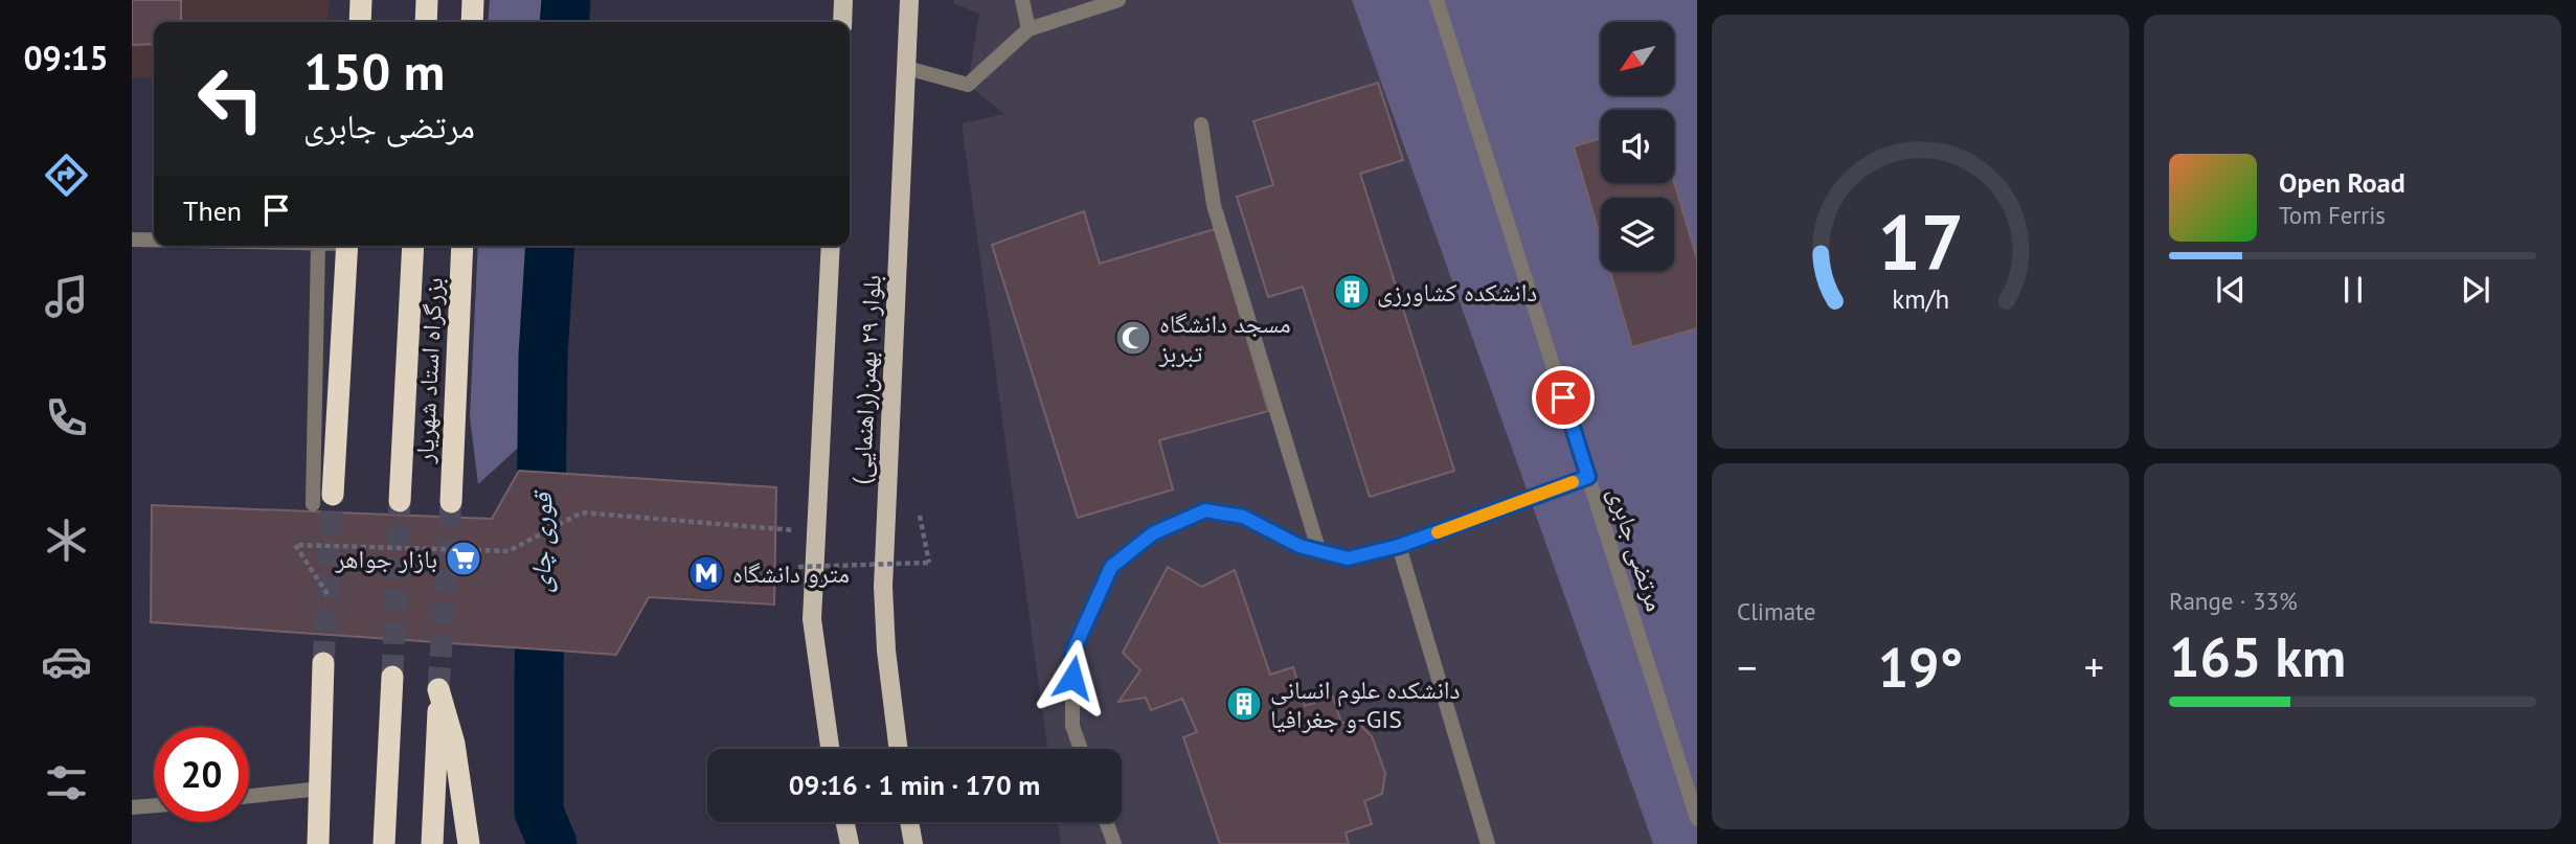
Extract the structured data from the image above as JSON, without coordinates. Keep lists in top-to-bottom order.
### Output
{
  "streets": {
    "highway": ["بزرگراه استاد شهریار"],
    "main road": ["بلوار ٢٩ بهمن(راهنمایی)"],
    "street": ["مرتضی جابری"]
  },
  "water": ["قوری چای"],
  "places": {
    "building": ["دانشکده کشاورزی", "دانشکده علوم انسانی و جغرافیا-GIS"],
    "mosque": ["مسجد دانشگاه تبربز"],
    "supermarket": ["بازار جواهر"],
    "metro station": ["مترو دانشگاه"]
  },
  "north": "bottom left",
  "page": {
    "tabs": "09:15",
    "turn": ["150 m", "مرتضی جابری"],
    "song": ["Open Road", "Tom Ferris"],
    "then": "Then",
    "tile": [
      "Climate",
      ["Range · 33%", "165 km"]
    ],
    "heat": ["−", "19°", "+"],
    "limit": "20",
    "trip": "09:16 · 1 min · 170 m",
    "gauge": ["17", "km/h"]
  }
}
